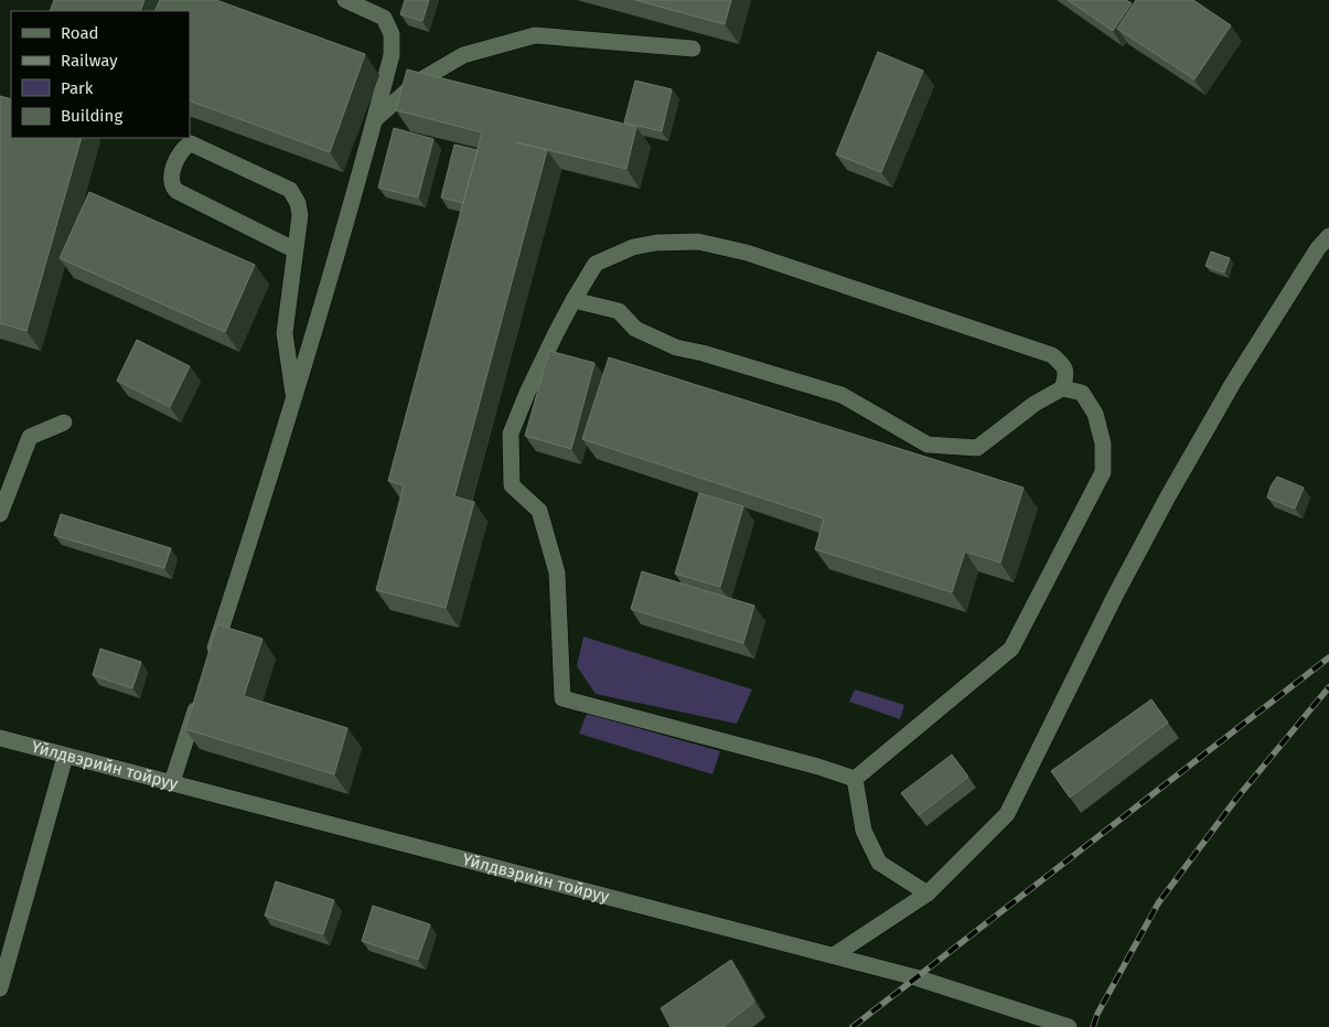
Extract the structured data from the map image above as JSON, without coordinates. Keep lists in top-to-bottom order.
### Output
{
  "streets": {
    "lane": ["Үйлдвэрийн тойруу"]
  },
  "legend": [
    "Road",
    "Railway",
    "Park",
    "Building"
  ]
}
